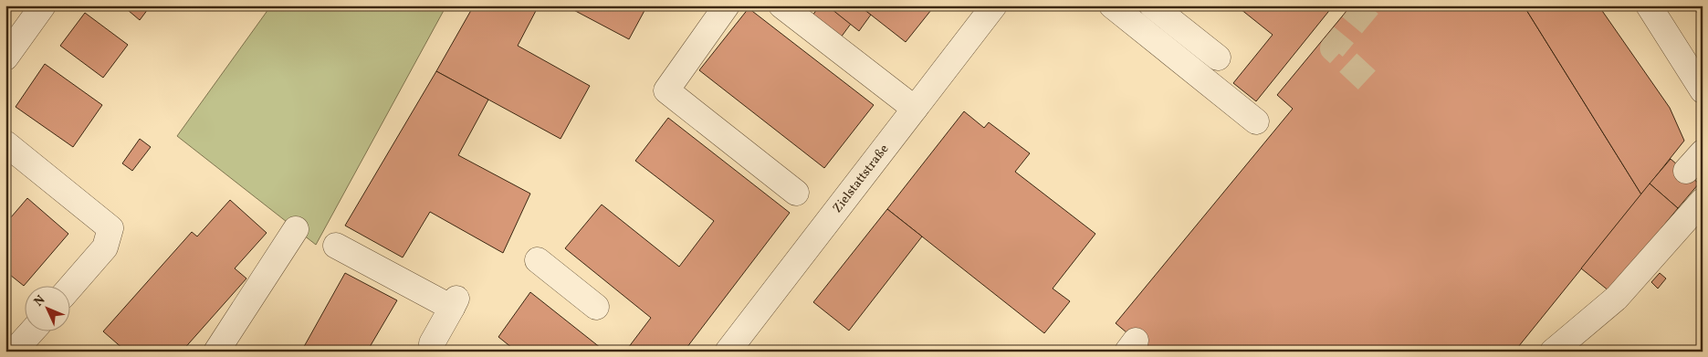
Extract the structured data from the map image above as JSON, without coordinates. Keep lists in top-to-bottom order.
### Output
{
  "streets": {
    "street": ["Zielstattstraße"]
  },
  "north": "top left"
}
